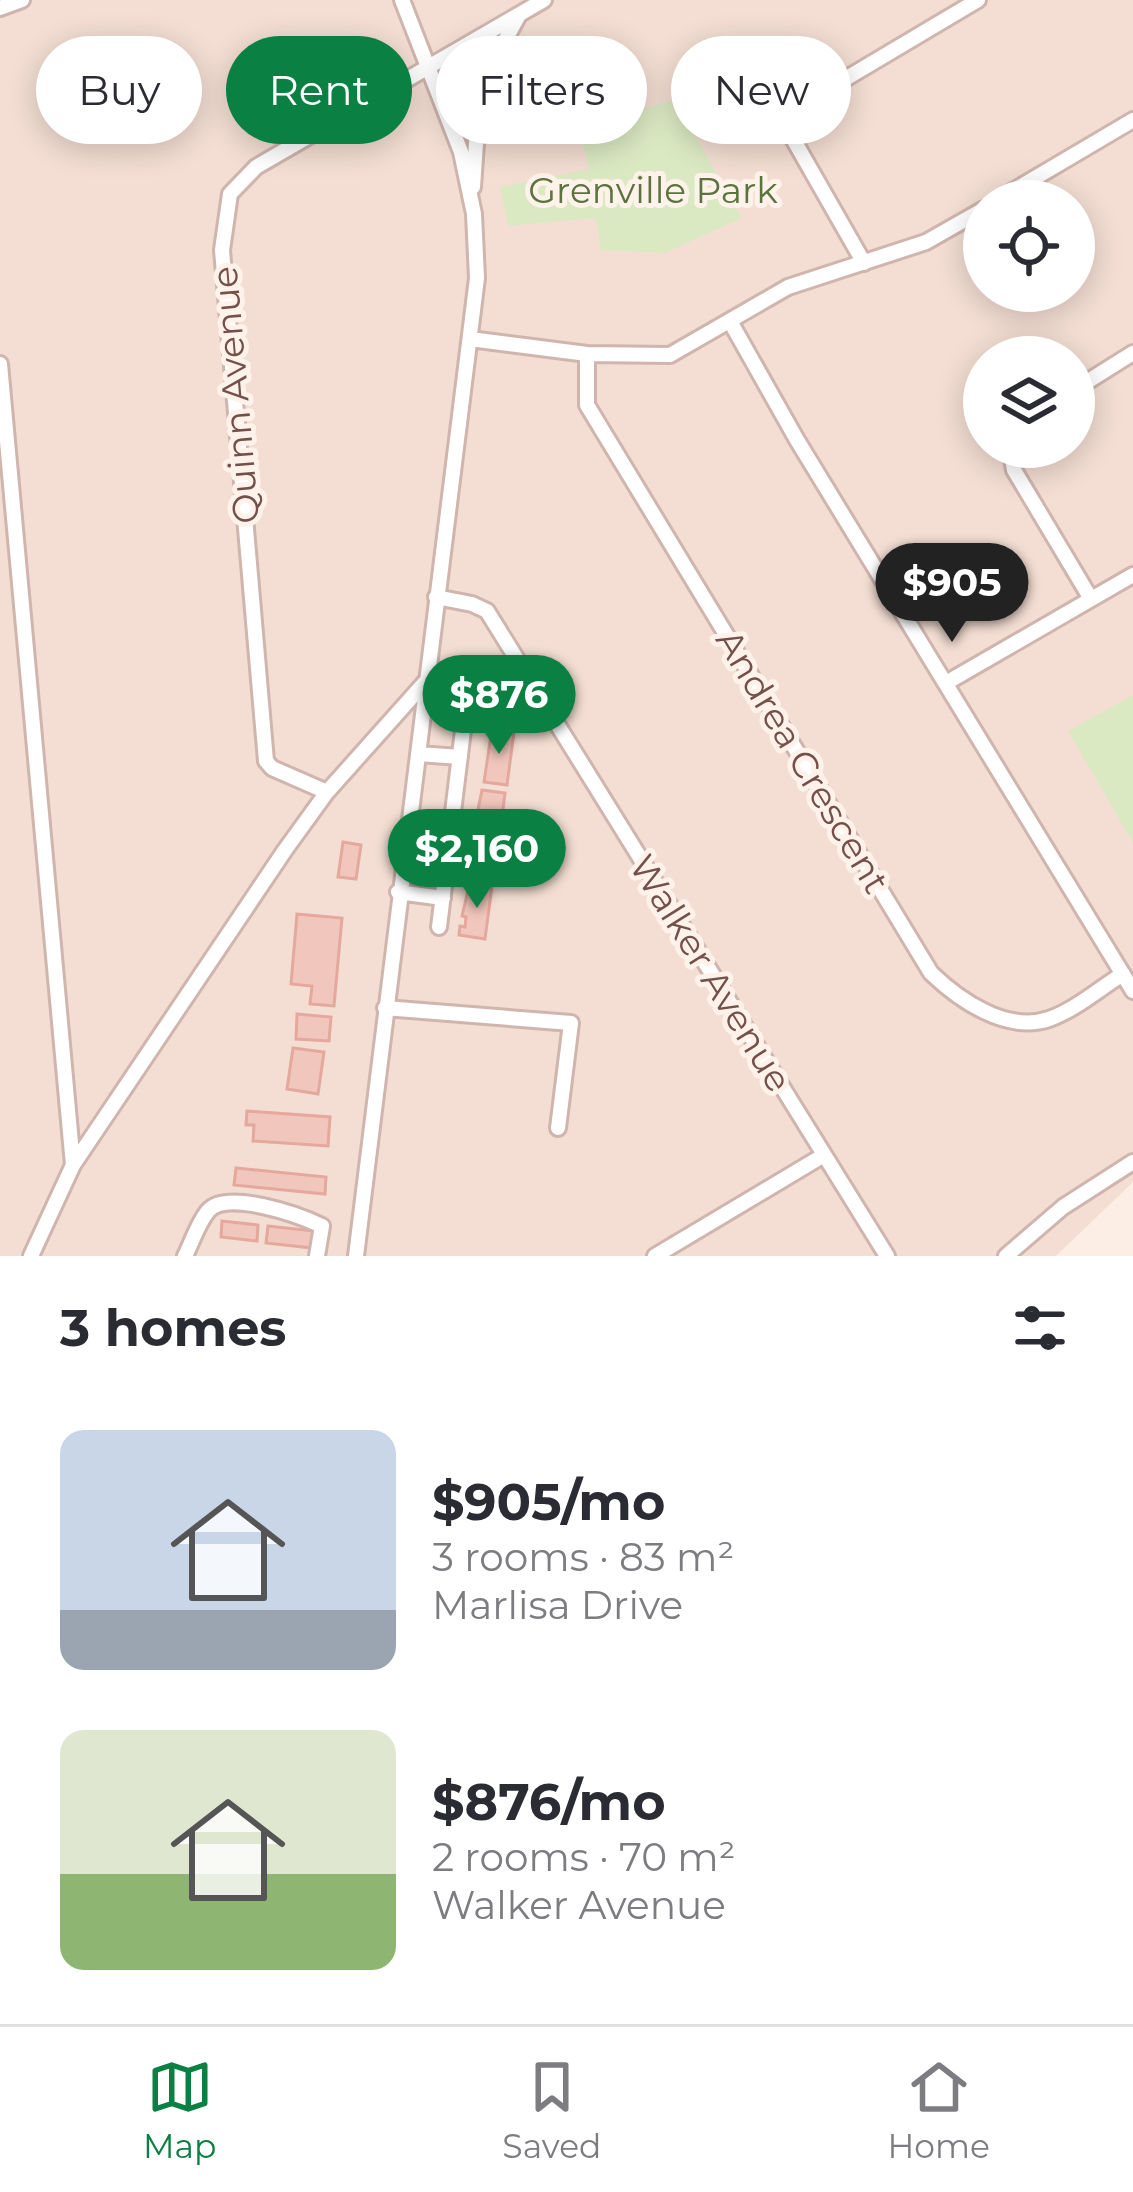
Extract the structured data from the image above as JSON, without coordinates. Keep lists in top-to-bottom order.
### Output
{
  "streets": {
    "street": ["Quinn Avenue", "Andrea Crescent", "Walker Avenue"]
  },
  "parks": ["Grenville Park"],
  "page": {
    "chip": [
      "Buy",
      "Rent",
      "Filters",
      "New"
    ],
    "price": ["$905", "$876", "$2,160"],
    "heading": "3 homes",
    "list": [
      {
        "name": "$905/mo",
        "note": "3 rooms · 83 m² · Marlisa Drive"
      },
      {
        "name": "$876/mo",
        "note": "2 rooms · 70 m² · Walker Avenue"
      }
    ],
    "tabs": ["Map", "Saved", "Home"]
  }
}
